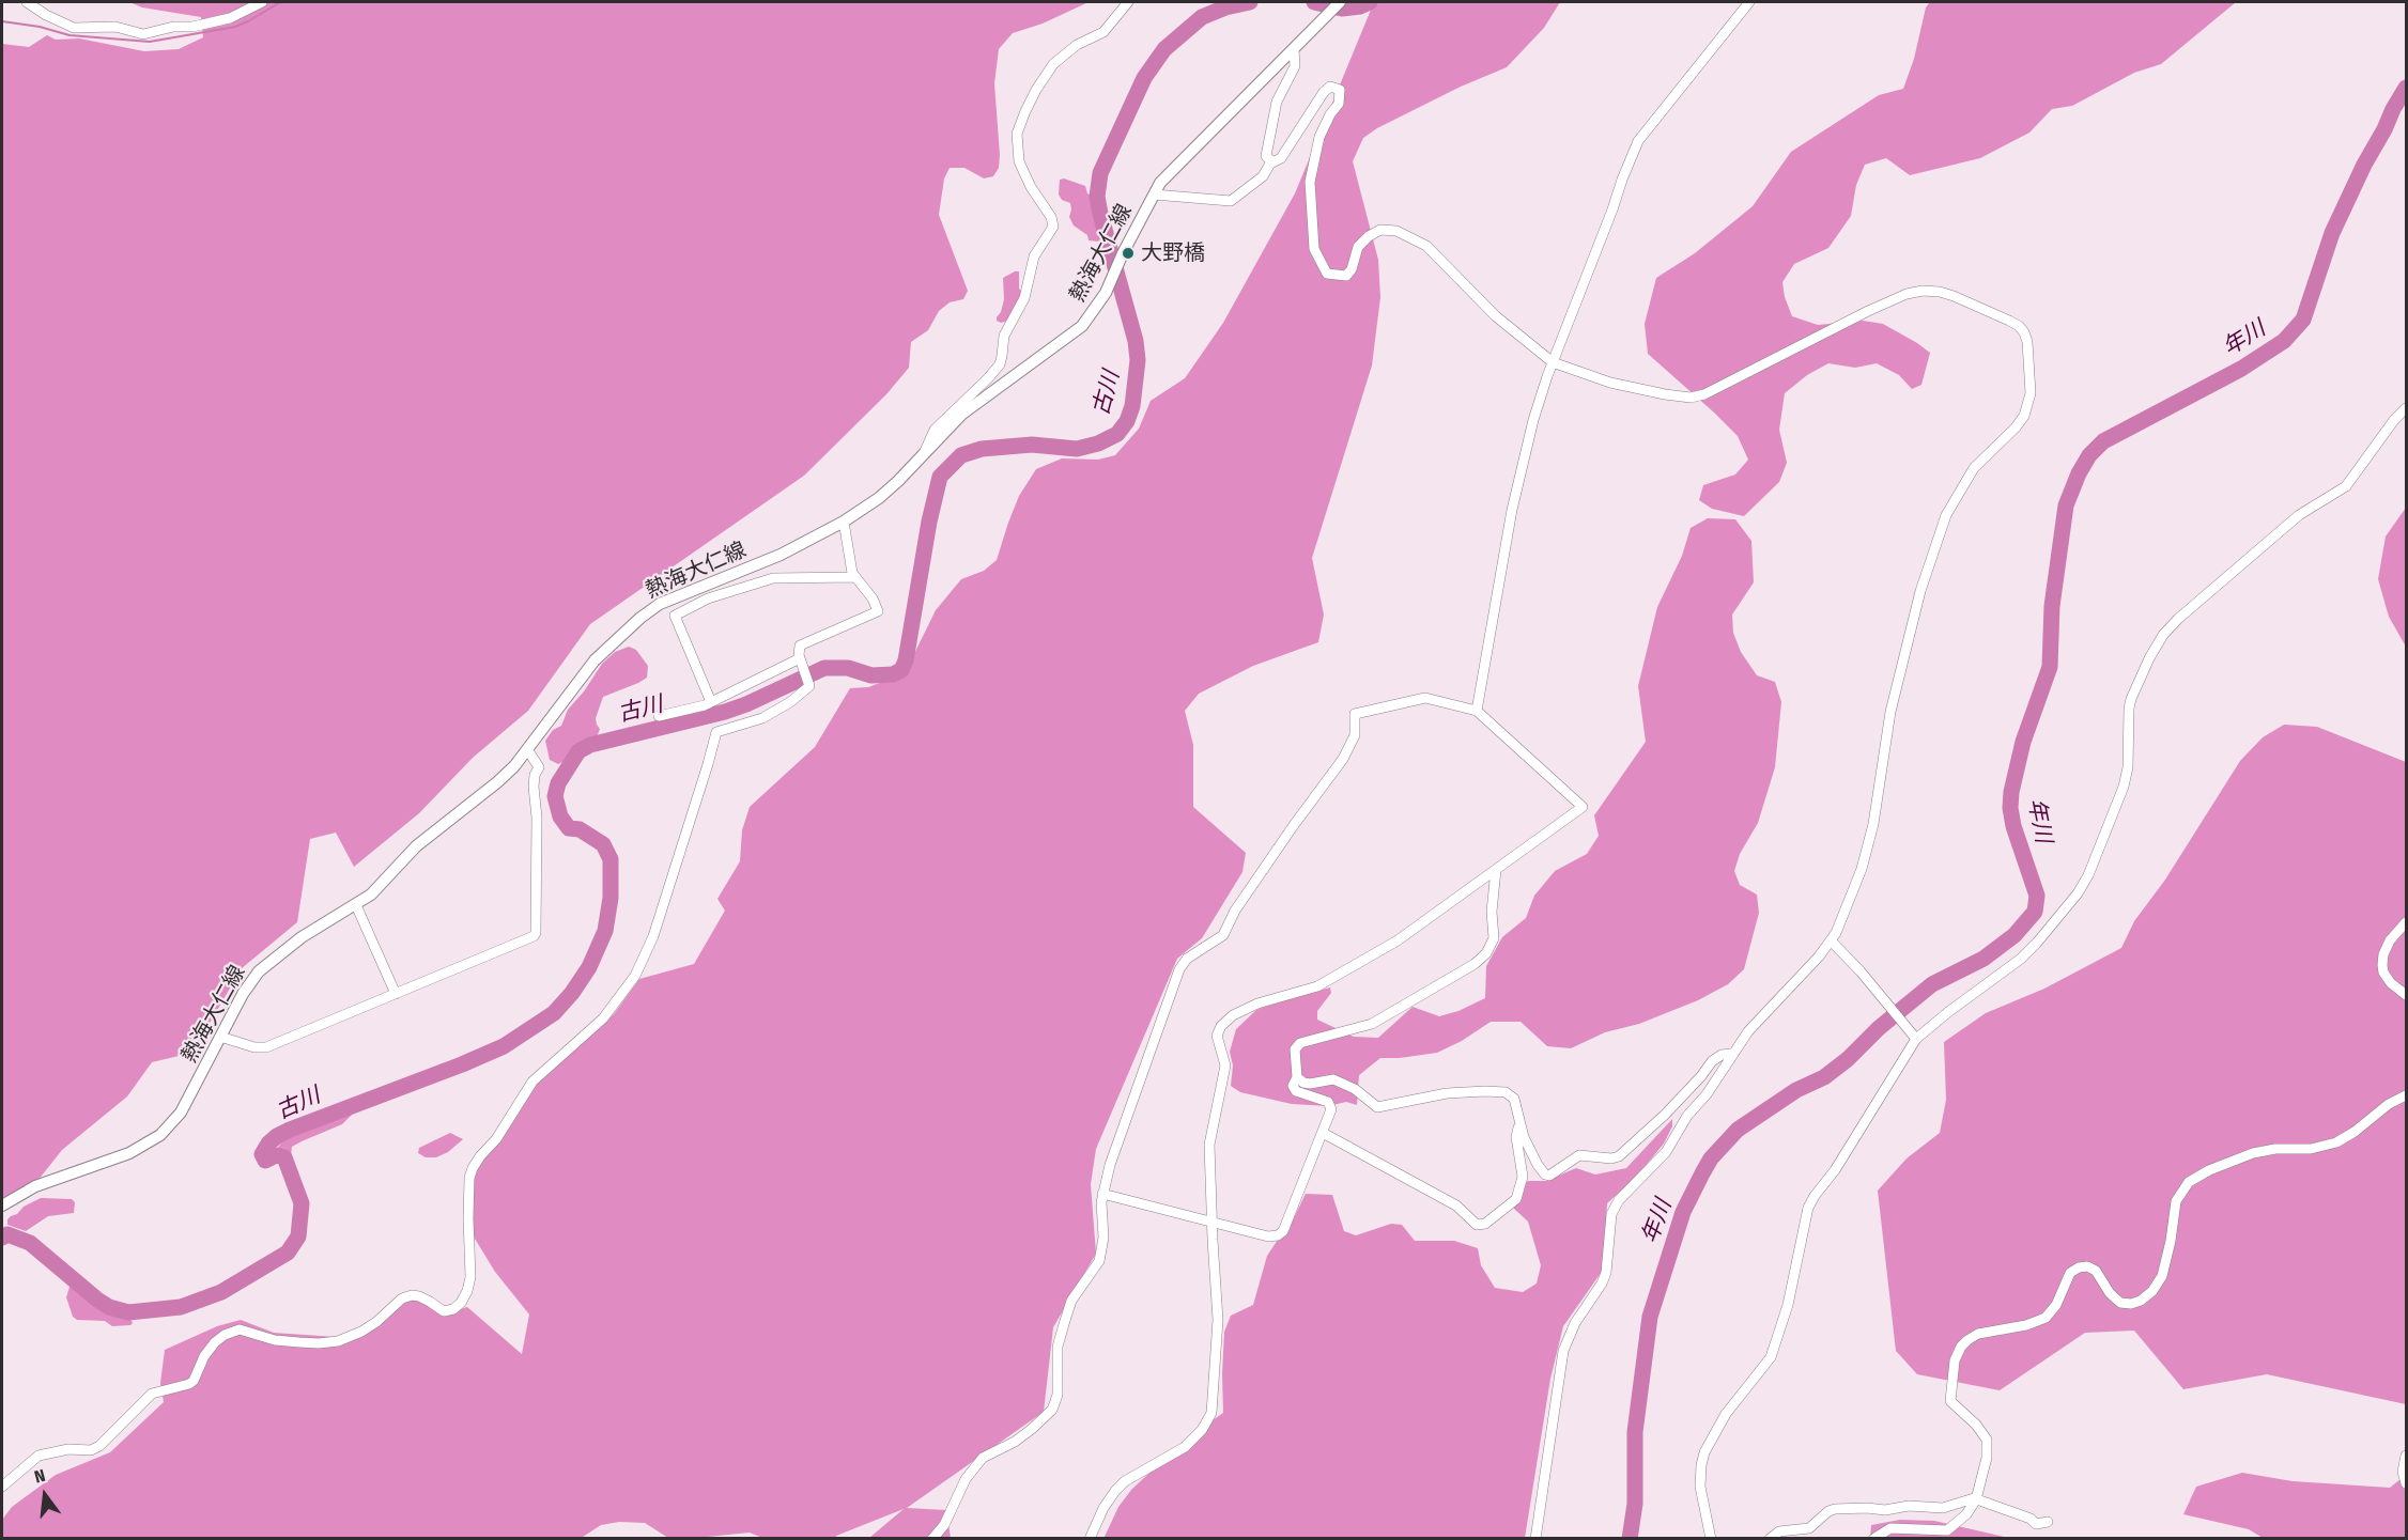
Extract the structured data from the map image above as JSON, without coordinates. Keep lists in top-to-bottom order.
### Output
{
  "streets": {
    "main road": ["熱海大仁線"]
  },
  "water": ["年川", "古川"],
  "places": ["大野橋"],
  "north": "top"
}
